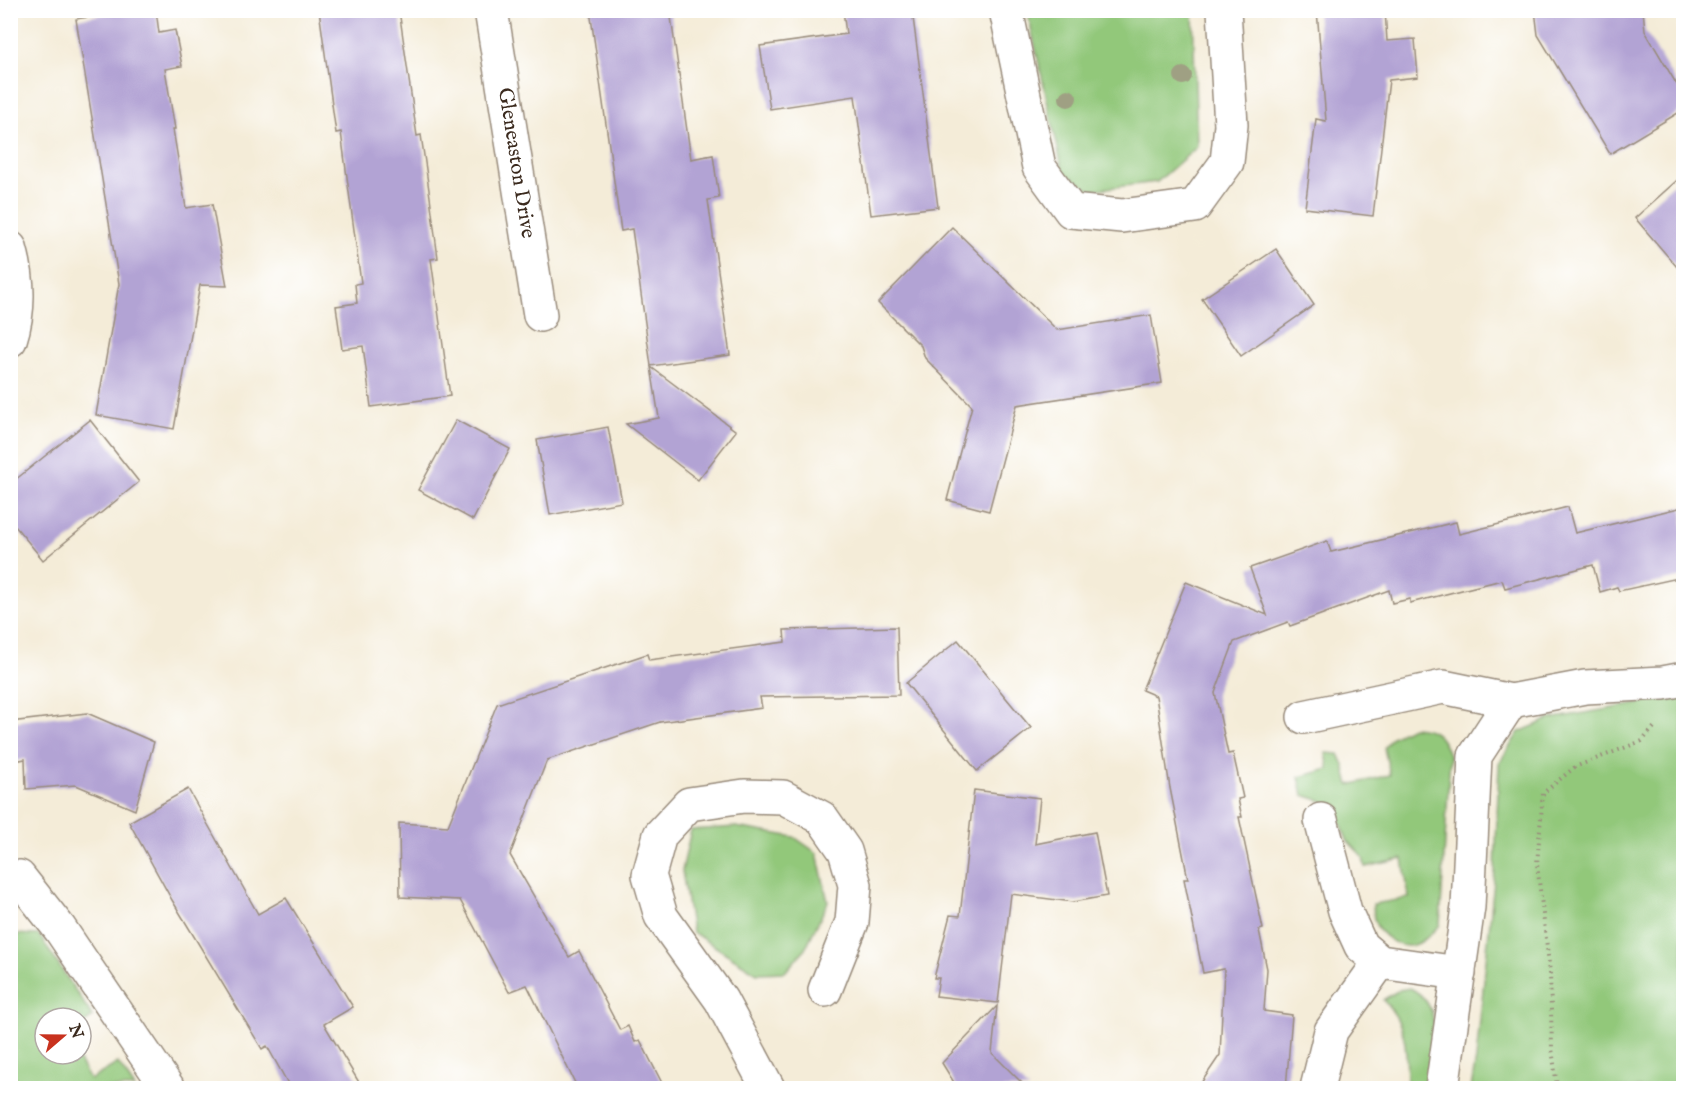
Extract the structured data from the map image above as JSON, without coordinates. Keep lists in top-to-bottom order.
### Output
{
  "streets": {
    "street": ["Gleneaston Drive"]
  },
  "north": "right"
}
